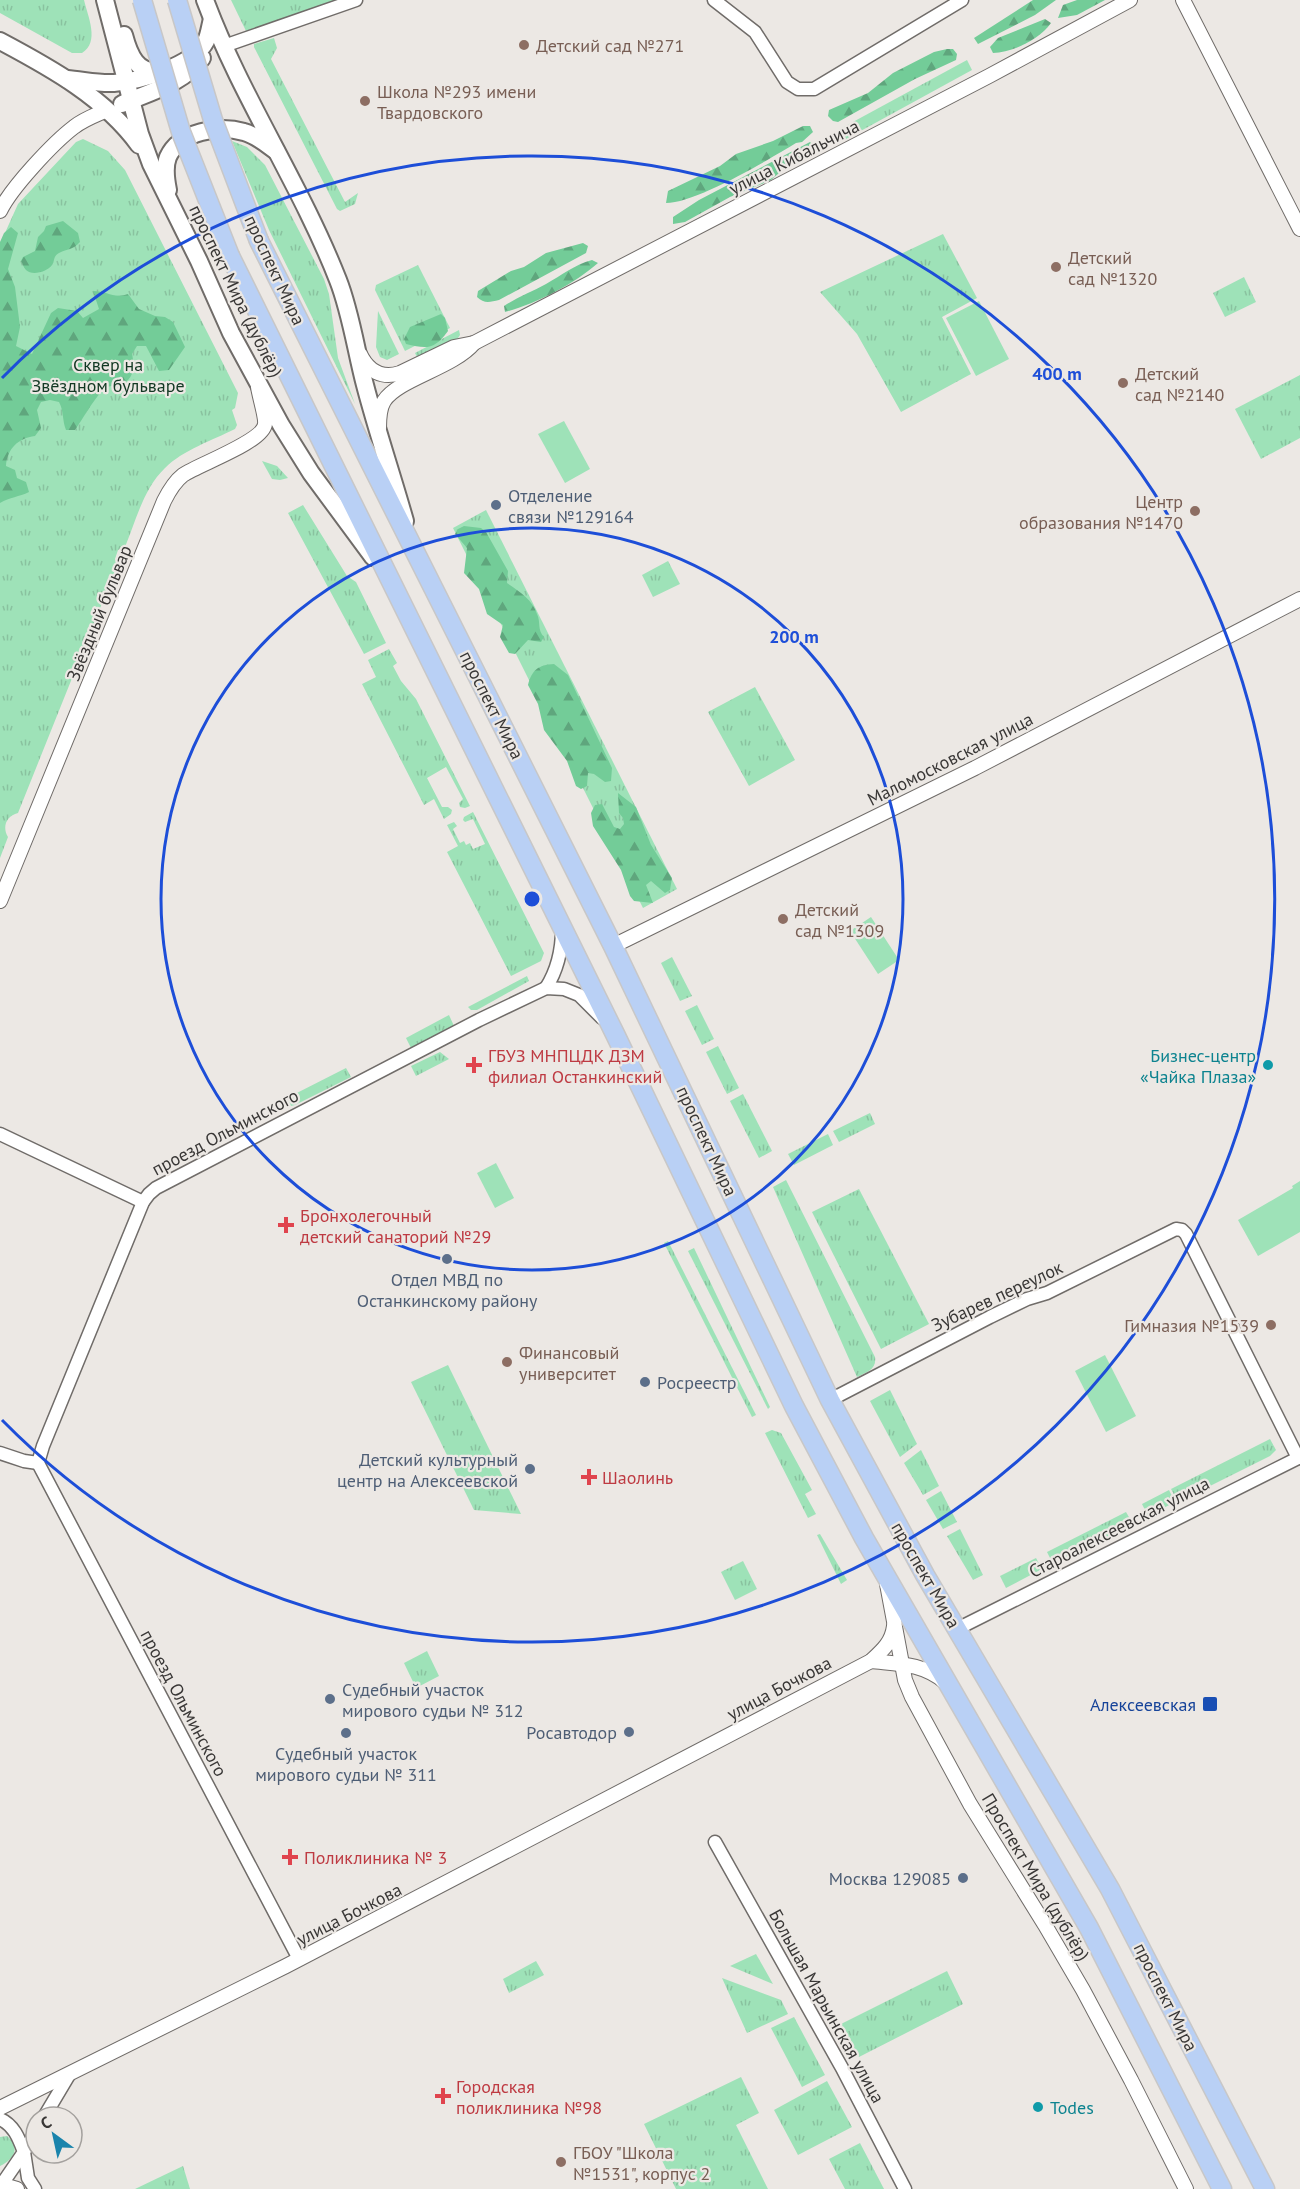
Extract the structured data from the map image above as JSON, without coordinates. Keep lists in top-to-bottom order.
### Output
{
  "streets": {
    "main road": ["проспект Мира", "проспект Мира (дублёр)"],
    "street": [
      "улица Кибальчича",
      "Звёздный бульвар",
      "Маломосковская улица",
      "проезд Ольминского",
      "Зубарев переулок",
      "Староалексеевская улица",
      "улица Бочкова",
      "Проспект Мира (дублёр)",
      "Большая Марьинская улица"
    ]
  },
  "crossings": [
    ["проспект Мира", "проспект Мира (дублёр)"],
    ["проспект Мира", "Маломосковская улица"],
    ["проспект Мира", "Зубарев переулок"],
    ["проспект Мира", "Староалексеевская улица"],
    ["проспект Мира", "Проспект Мира (дублёр)"],
    ["проспект Мира (дублёр)", "Звёздный бульвар"],
    ["проезд Ольминского", "улица Бочкова"],
    ["Зубарев переулок", "Староалексеевская улица"],
    ["улица Бочкова", "Проспект Мира (дублёр)"]
  ],
  "parks": ["Сквер на Звёздном бульваре"],
  "places": {
    "other": [
      "Детский сад №271",
      "Школа №293 имени Твардовского",
      "Детский сад №1320",
      "Детский сад №2140",
      "Отделение связи №129164",
      "Центр образования №1470",
      "Детский сад №1309",
      "Бизнес-центр «Чайка Плаза»",
      "Отдел МВД по Останкинскому району",
      "Гимназия №1539",
      "Финансовый университет",
      "Росреестр",
      "Детский культурный центр на Алексеевской",
      "Судебный участок мирового судьи № 312",
      "Росавтодор",
      "Судебный участок мирового судьи № 311",
      "Москва 129085",
      "Todes",
      "ГБОУ \"Школа №1531\", корпус 2"
    ],
    "health": [
      "ГБУЗ МНПЦДК ДЗМ филиал Останкинский",
      "Бронхолегочный детский санаторий №29",
      "Шаолинь",
      "Поликлиника № 3",
      "Городская поликлиника №98"
    ],
    "transit": ["Алексеевская"]
  },
  "north": "top left",
  "rings": ["400 m", "200 m"]
}
